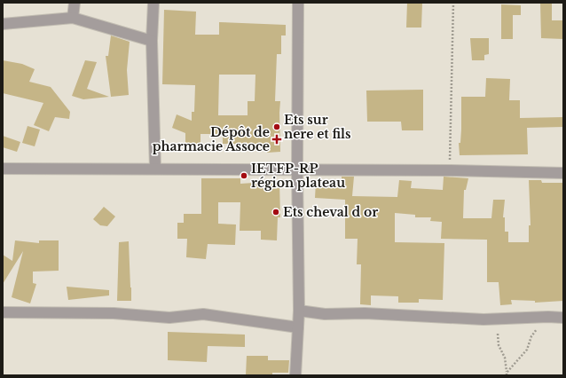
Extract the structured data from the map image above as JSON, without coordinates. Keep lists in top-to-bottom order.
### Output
{
  "places": {
    "other": ["Ets sur nere et fils", "IETFP-RP région plateau", "Ets cheval d or"],
    "health": ["Dépôt de pharmacie Assoce"]
  }
}
